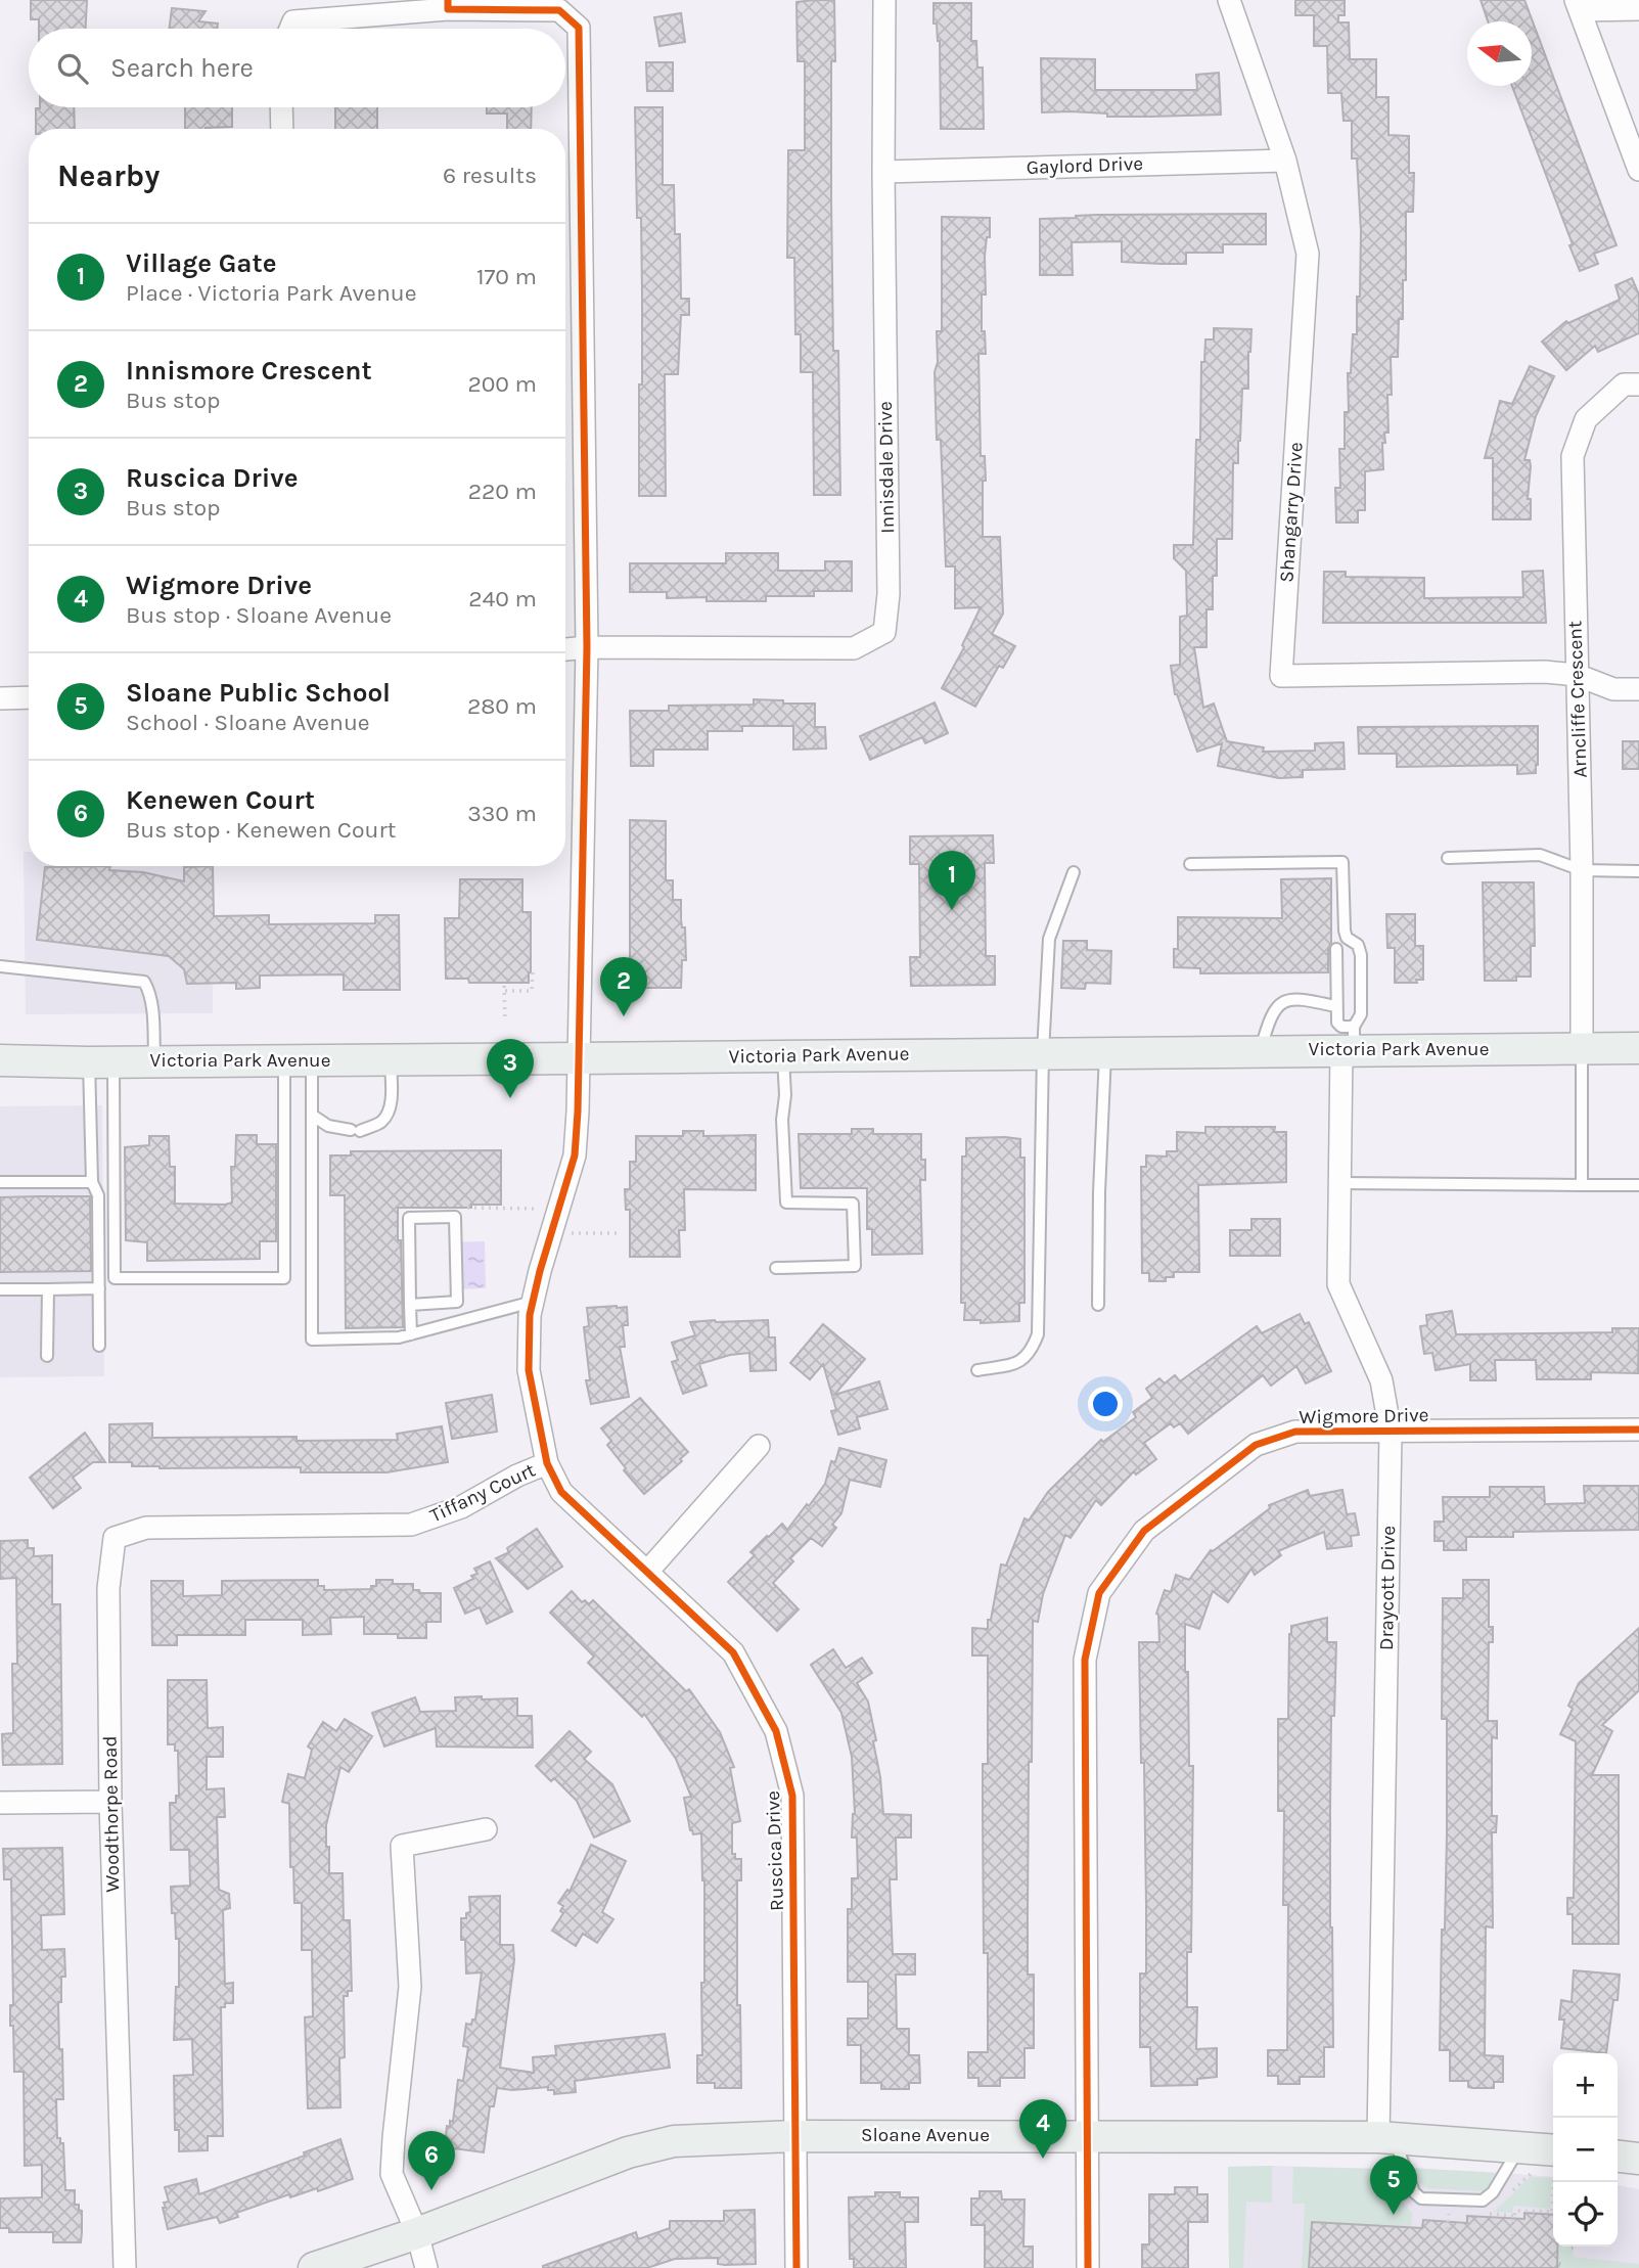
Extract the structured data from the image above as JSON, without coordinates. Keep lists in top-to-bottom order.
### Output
{
  "streets": {
    "main road": ["Victoria Park Avenue", "Sloane Avenue"],
    "street": [
      "Gaylord Drive",
      "Innisdale Drive",
      "Shangarry Drive",
      "Arncliffe Crescent",
      "Wigmore Drive",
      "Tiffany Court",
      "Draycott Drive",
      "Woodthorpe Road",
      "Ruscica Drive"
    ]
  },
  "crossings": [
    ["Gaylord Drive", "Innisdale Drive"],
    ["Gaylord Drive", "Shangarry Drive"],
    ["Innisdale Drive", "Ruscica Drive"],
    ["Shangarry Drive", "Arncliffe Crescent"],
    ["Arncliffe Crescent", "Victoria Park Avenue"],
    ["Victoria Park Avenue", "Draycott Drive"],
    ["Victoria Park Avenue", "Ruscica Drive"],
    ["Wigmore Drive", "Draycott Drive"],
    ["Wigmore Drive", "Sloane Avenue"],
    ["Tiffany Court", "Woodthorpe Road"],
    ["Tiffany Court", "Ruscica Drive"],
    ["Draycott Drive", "Sloane Avenue"],
    ["Ruscica Drive", "Sloane Avenue"]
  ],
  "north": "left",
  "page": {
    "search": "Search here",
    "heading": ["Nearby", "6 results"],
    "list": [
      {
        "mark": "1",
        "name": "Village Gate",
        "note": "Place · Victoria Park Avenue",
        "value": "170 m"
      },
      {
        "mark": "2",
        "name": "Innismore Crescent",
        "note": "Bus stop",
        "value": "200 m"
      },
      {
        "mark": "3",
        "name": "Ruscica Drive",
        "note": "Bus stop",
        "value": "220 m"
      },
      {
        "mark": "4",
        "name": "Wigmore Drive",
        "note": "Bus stop · Sloane Avenue",
        "value": "240 m"
      },
      {
        "mark": "5",
        "name": "Sloane Public School",
        "note": "School · Sloane Avenue",
        "value": "280 m"
      },
      {
        "mark": "6",
        "name": "Kenewen Court",
        "note": "Bus stop · Kenewen Court",
        "value": "330 m"
      }
    ],
    "pins": [
      "1",
      "2",
      "3",
      "4",
      "6",
      "5"
    ],
    "map_buttons": ["+", "−"]
  }
}
